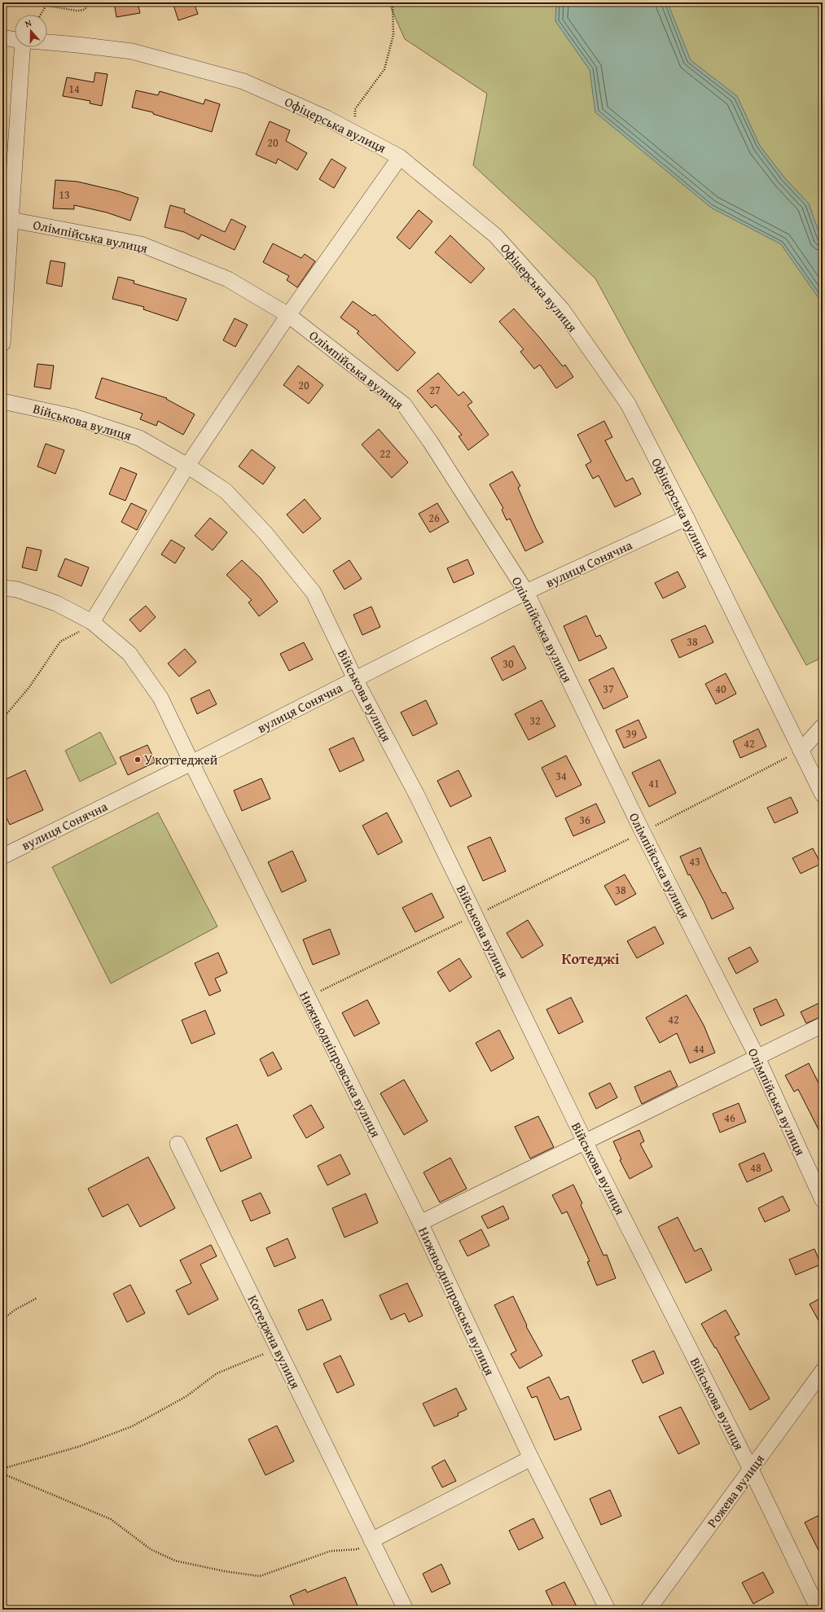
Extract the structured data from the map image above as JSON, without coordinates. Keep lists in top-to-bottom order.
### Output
{
  "streets": {
    "street": [
      "Офіцерська вулиця",
      "Олімпійська вулиця",
      "Військова вулиця",
      "вулиця Сонячна",
      "Нижньодніпровська вулиця",
      "Котеджна вулиця",
      "Рожева вулиця"
    ]
  },
  "crossings": [
    ["Офіцерська вулиця", "вулиця Сонячна"],
    ["Олімпійська вулиця", "вулиця Сонячна"],
    ["Військова вулиця", "вулиця Сонячна"],
    ["Військова вулиця", "Рожева вулиця"],
    ["вулиця Сонячна", "Нижньодніпровська вулиця"]
  ],
  "districts": ["Котеджі"],
  "places": ["У коттеджей"],
  "house_numbers": [
    "14",
    "20",
    "13",
    "20",
    "27",
    "22",
    "26",
    "38",
    "30",
    "37",
    "40",
    "32",
    "39",
    "42",
    "34",
    "41",
    "36",
    "43",
    "38",
    "42",
    "44",
    "46",
    "48"
  ],
  "north": "top"
}
